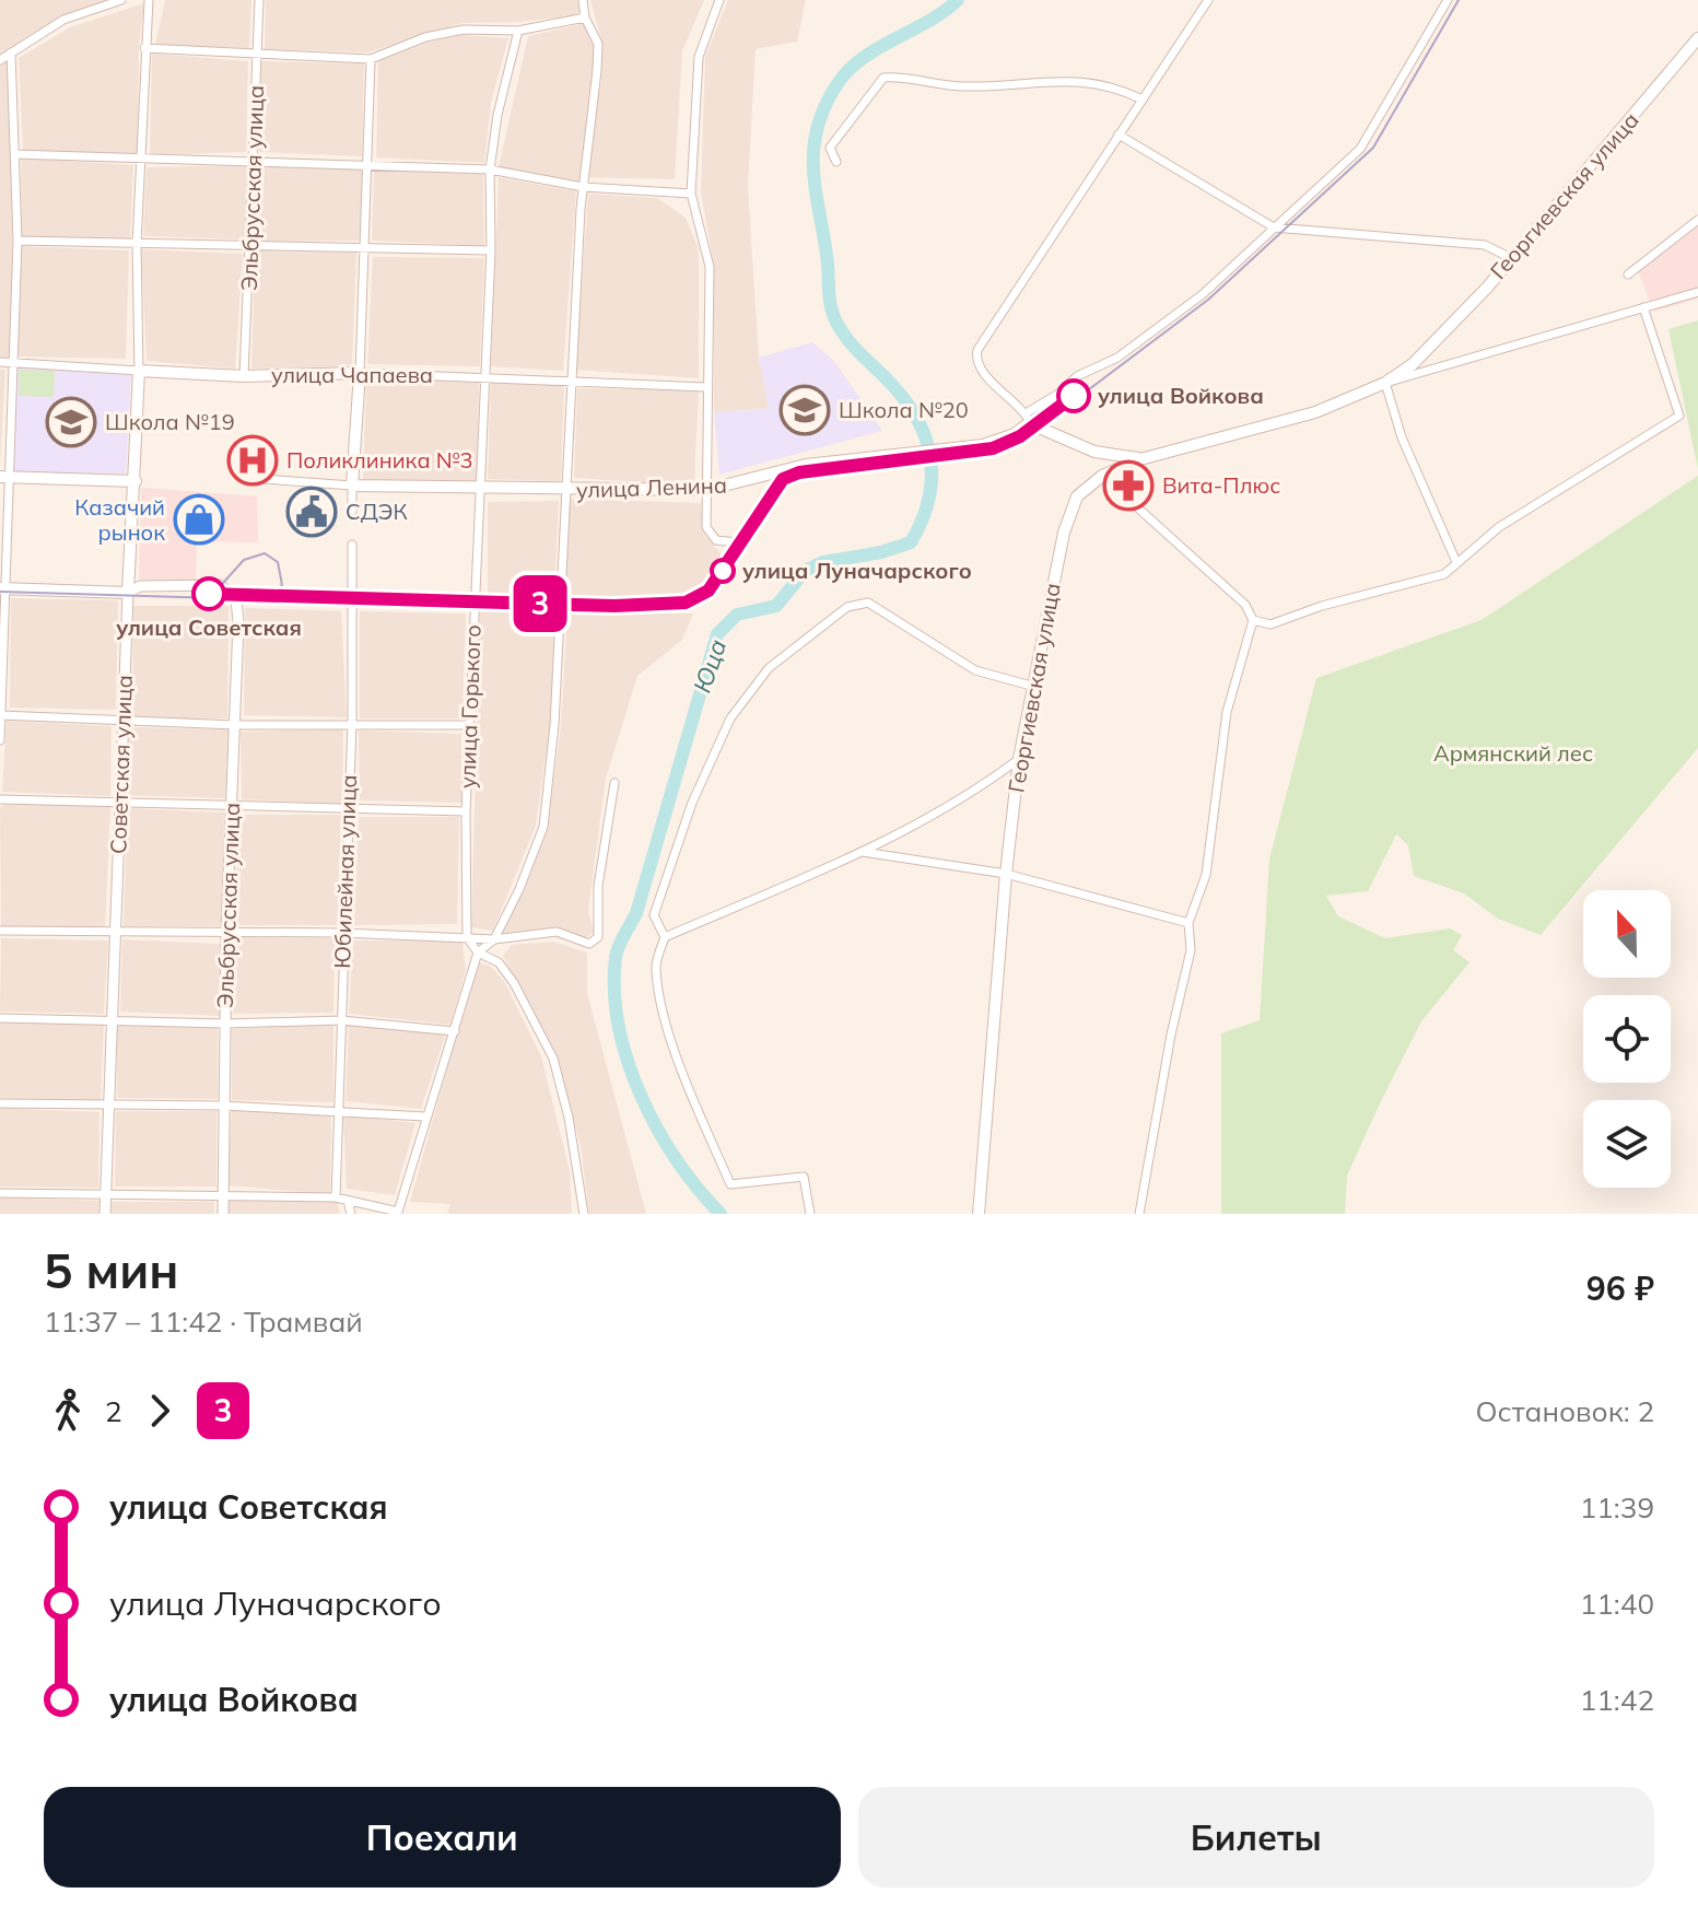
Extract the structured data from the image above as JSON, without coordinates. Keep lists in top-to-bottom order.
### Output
{
  "streets": {
    "main road": [
      "Георгиевская улица",
      "улица Чапаева",
      "улица Ленина",
      "Советская улица"
    ],
    "street": ["Эльбрусская улица", "улица Горького", "Юбилейная улица"]
  },
  "crossings": [
    ["Эльбрусская улица", "улица Чапаева"],
    ["улица Чапаева", "улица Горького"],
    ["улица Чапаева", "Советская улица"],
    ["улица Ленина", "улица Горького"]
  ],
  "water": ["Юца"],
  "parks": ["Армянский лес"],
  "places": {
    "other": ["улица Войкова", "улица Луначарского", "улица Советская"],
    "school or university": ["Школа №20", "Школа №19"],
    "hospital": ["Поликлиника №3"],
    "pharmacy": ["Вита-Плюс"],
    "public building": ["СДЭК"],
    "shop": ["Казачий рынок"]
  },
  "lines": ["tram line 3"],
  "north": "top",
  "page": {
    "on_map": "3",
    "heading": ["5 мин", "11:37 – 11:42 · Трамвай", "96 ₽"],
    "legs": ["2", "3", "Остановок: 2"],
    "list": [
      {
        "name": "улица Советская",
        "value": "11:39"
      },
      {
        "name": "улица Луначарского",
        "value": "11:40"
      },
      {
        "name": "улица Войкова",
        "value": "11:42"
      }
    ],
    "buttons": ["Поехали", "Билеты"]
  }
}
